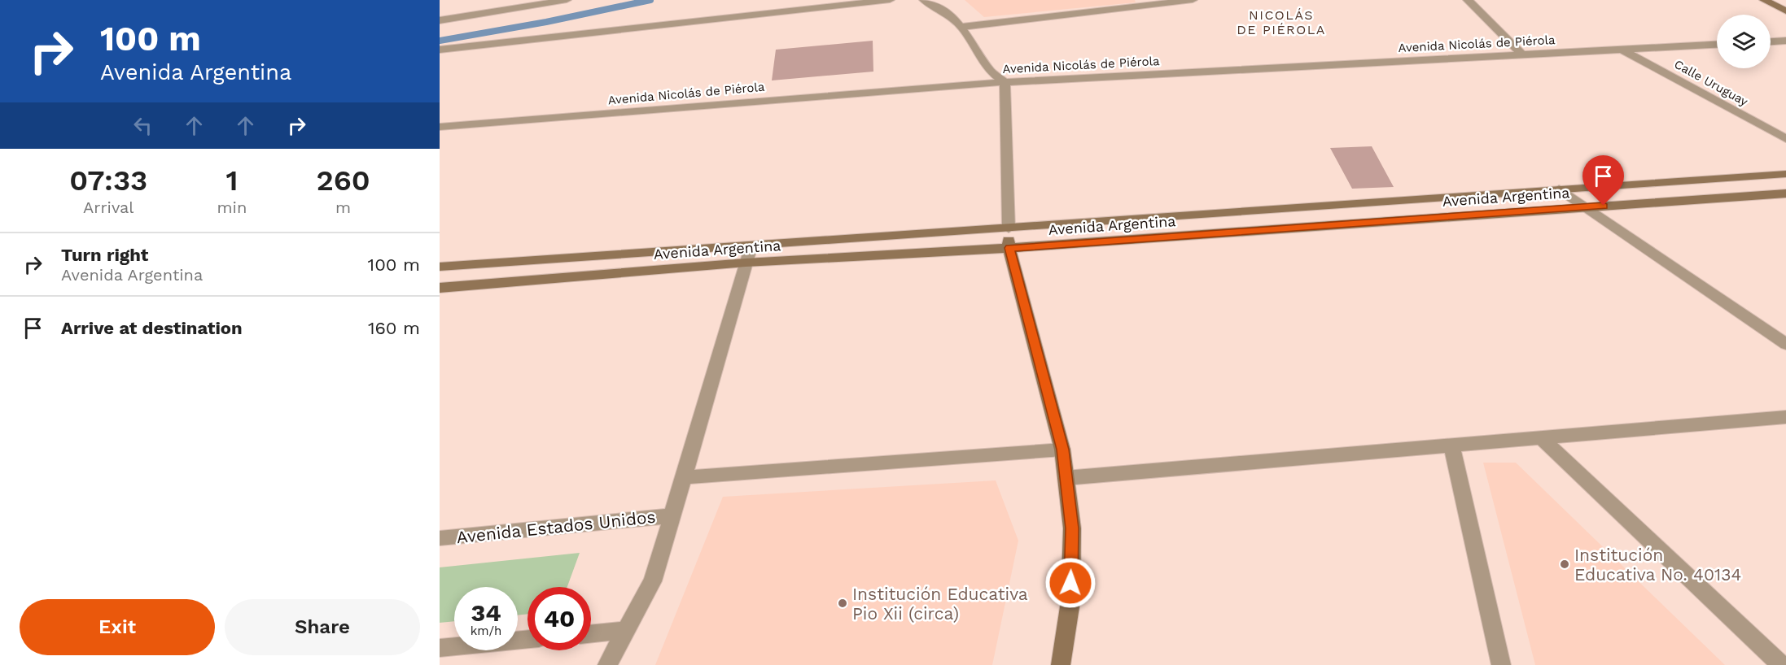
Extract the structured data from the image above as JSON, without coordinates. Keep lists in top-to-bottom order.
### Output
{
  "streets": {
    "street": [
      "Avenida Nicolás de Piérola",
      "Calle Uruguay",
      "Avenida Argentina",
      "Avenida Estados Unidos"
    ]
  },
  "crossings": [
    ["Avenida Nicolás de Piérola", "Calle Uruguay"]
  ],
  "districts": ["NICOLÁS DE PIÉROLA"],
  "places": ["Institución Educativa No. 40134", "Institución Educativa Pio Xii (circa)"],
  "page": {
    "turn": ["100 m", "Avenida Argentina"],
    "eta": [
      "07:33",
      "Arrival",
      "1",
      "min",
      "260",
      "m"
    ],
    "list": [
      {
        "name": "Turn right",
        "note": "Avenida Argentina",
        "value": "100 m"
      },
      {
        "name": "Arrive at destination",
        "value": "160 m"
      }
    ],
    "speed": "34 km/h",
    "limit": "40",
    "buttons": ["Exit", "Share"]
  }
}
